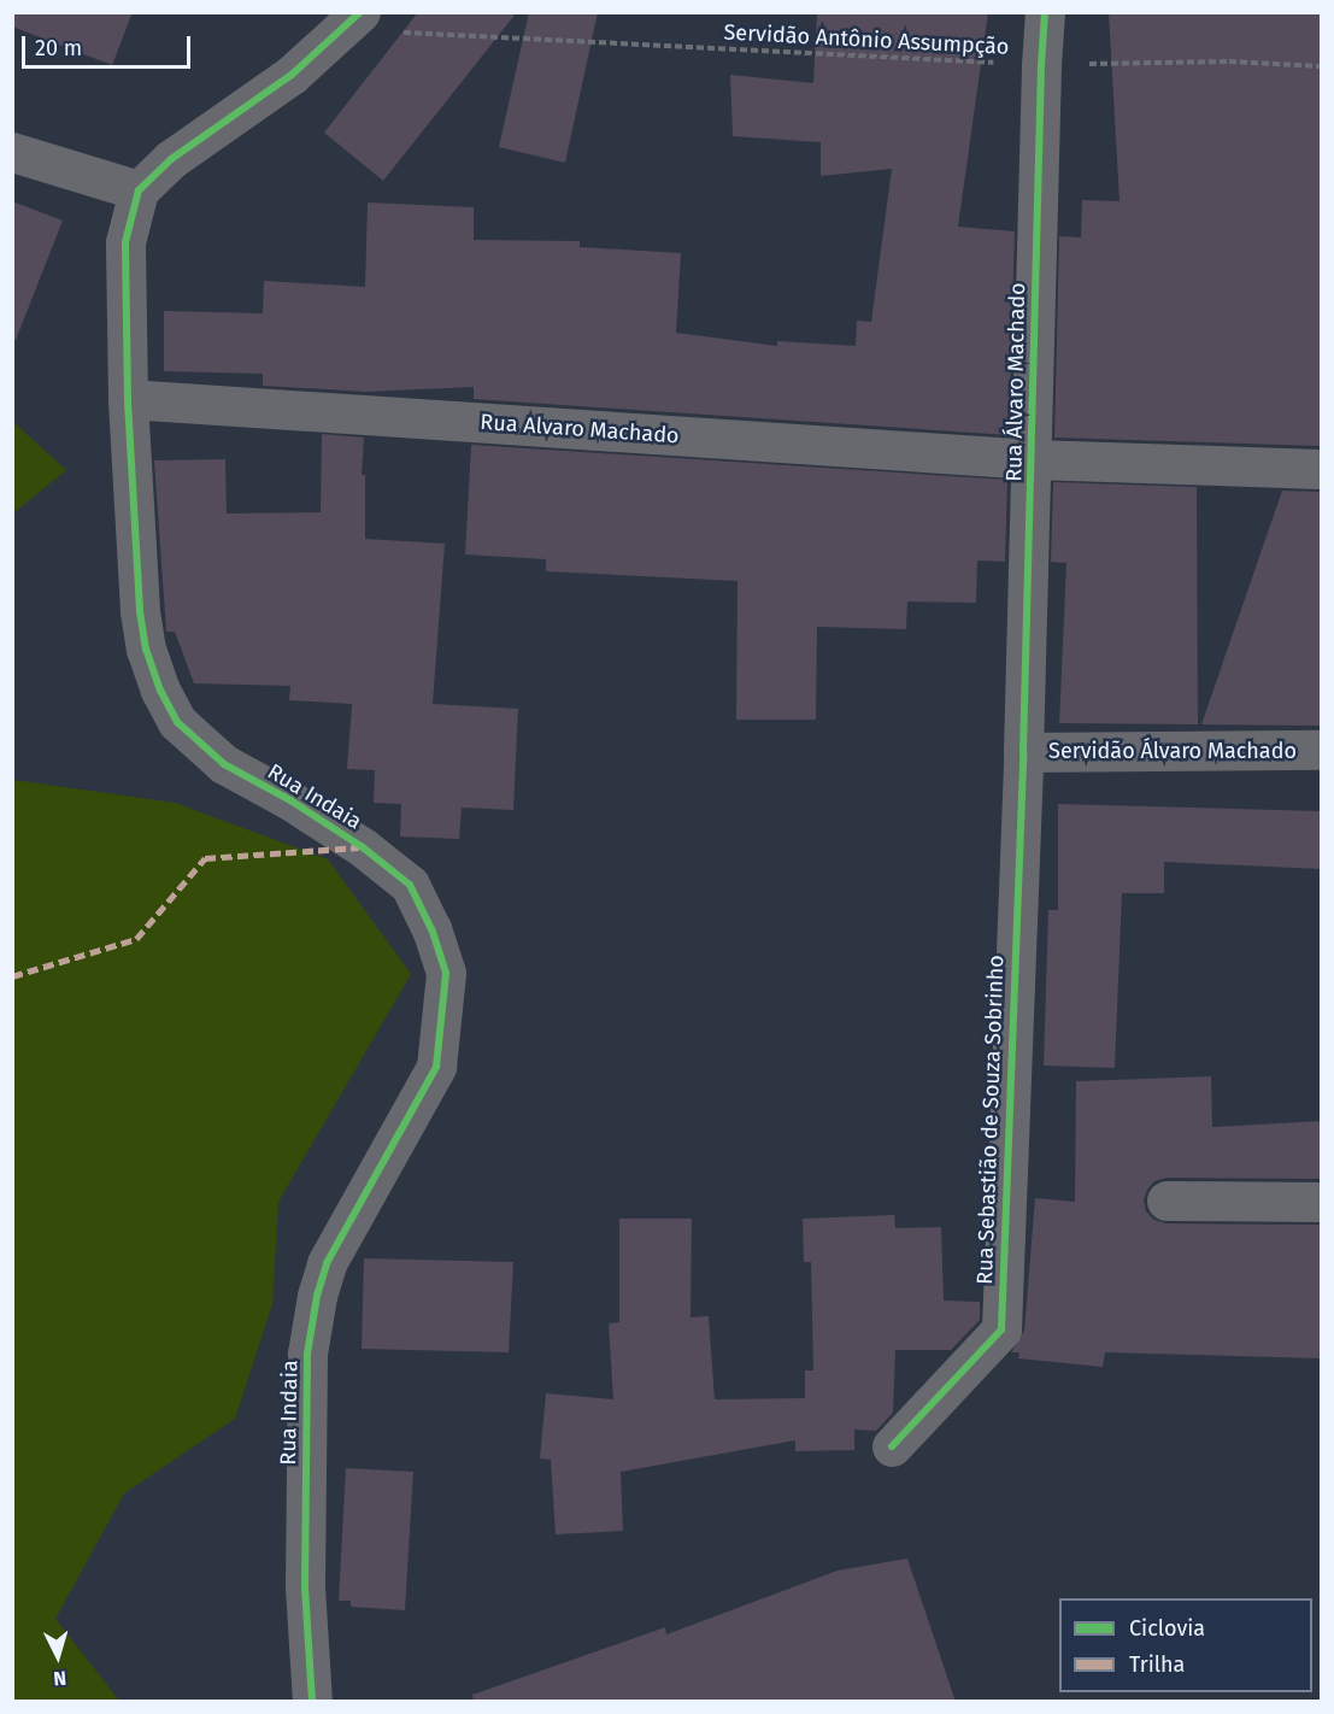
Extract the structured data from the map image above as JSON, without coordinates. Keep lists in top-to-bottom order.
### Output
{
  "streets": {
    "street": [
      "Rua Álvaro Machado",
      "Rua Alvaro Machado",
      "Servidão Álvaro Machado",
      "Rua Indaia",
      "Rua Sebastião de Souza Sobrinho"
    ],
    "path": ["Servidão Antônio Assumpção"]
  },
  "crossings": [
    ["Servidão Antônio Assumpção", "Rua Álvaro Machado"],
    ["Rua Álvaro Machado", "Rua Alvaro Machado"],
    ["Rua Álvaro Machado", "Servidão Álvaro Machado"],
    ["Rua Álvaro Machado", "Rua Sebastião de Souza Sobrinho"],
    ["Rua Alvaro Machado", "Rua Indaia"],
    ["Servidão Álvaro Machado", "Rua Sebastião de Souza Sobrinho"]
  ],
  "legend": ["Ciclovia", "Trilha"],
  "scale_bar": "20 m",
  "north": "bottom"
}
